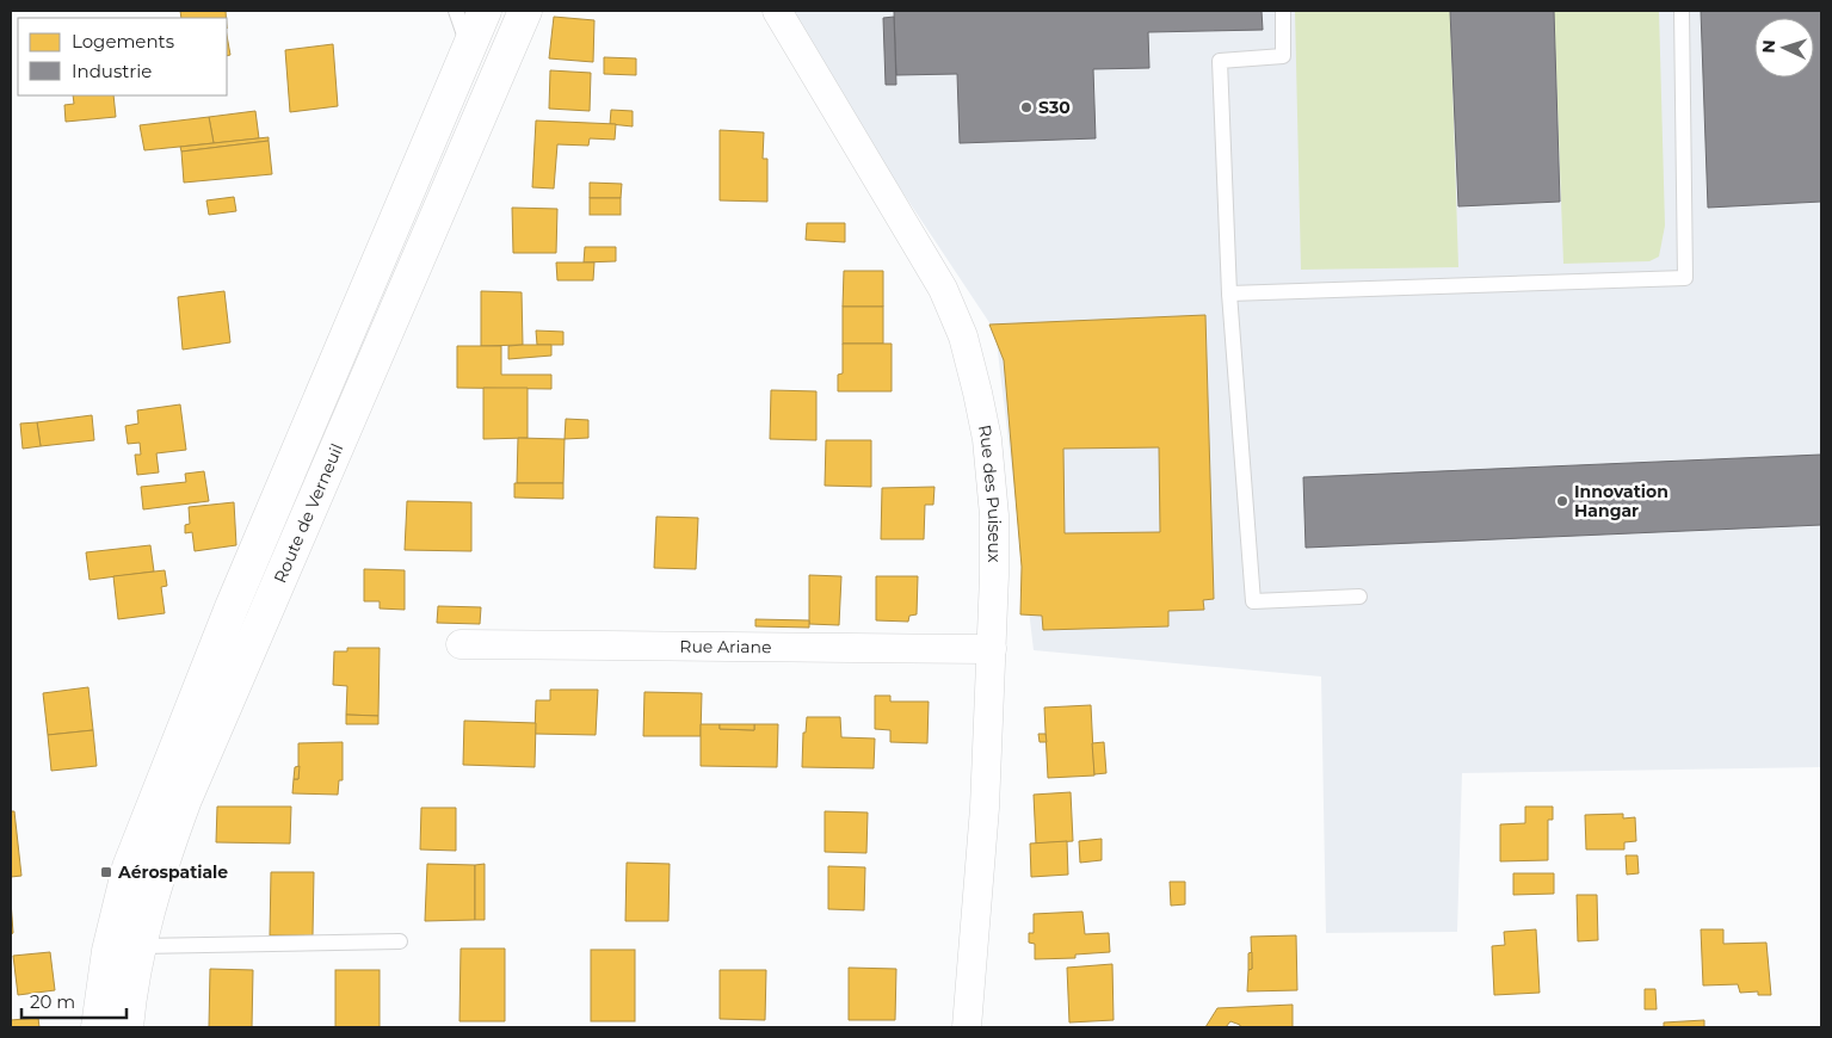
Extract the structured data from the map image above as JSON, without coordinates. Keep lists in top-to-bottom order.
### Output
{
  "streets": {
    "main road": ["Route de Verneuil"],
    "street": ["Rue des Puiseux", "Rue Ariane"]
  },
  "crossings": [
    ["Rue des Puiseux", "Rue Ariane"]
  ],
  "places": {
    "other": ["S30", "Innovation Hangar"],
    "transit": ["Aérospatiale"]
  },
  "legend": ["Logements", "Industrie"],
  "scale_bar": "20 m",
  "north": "left"
}
